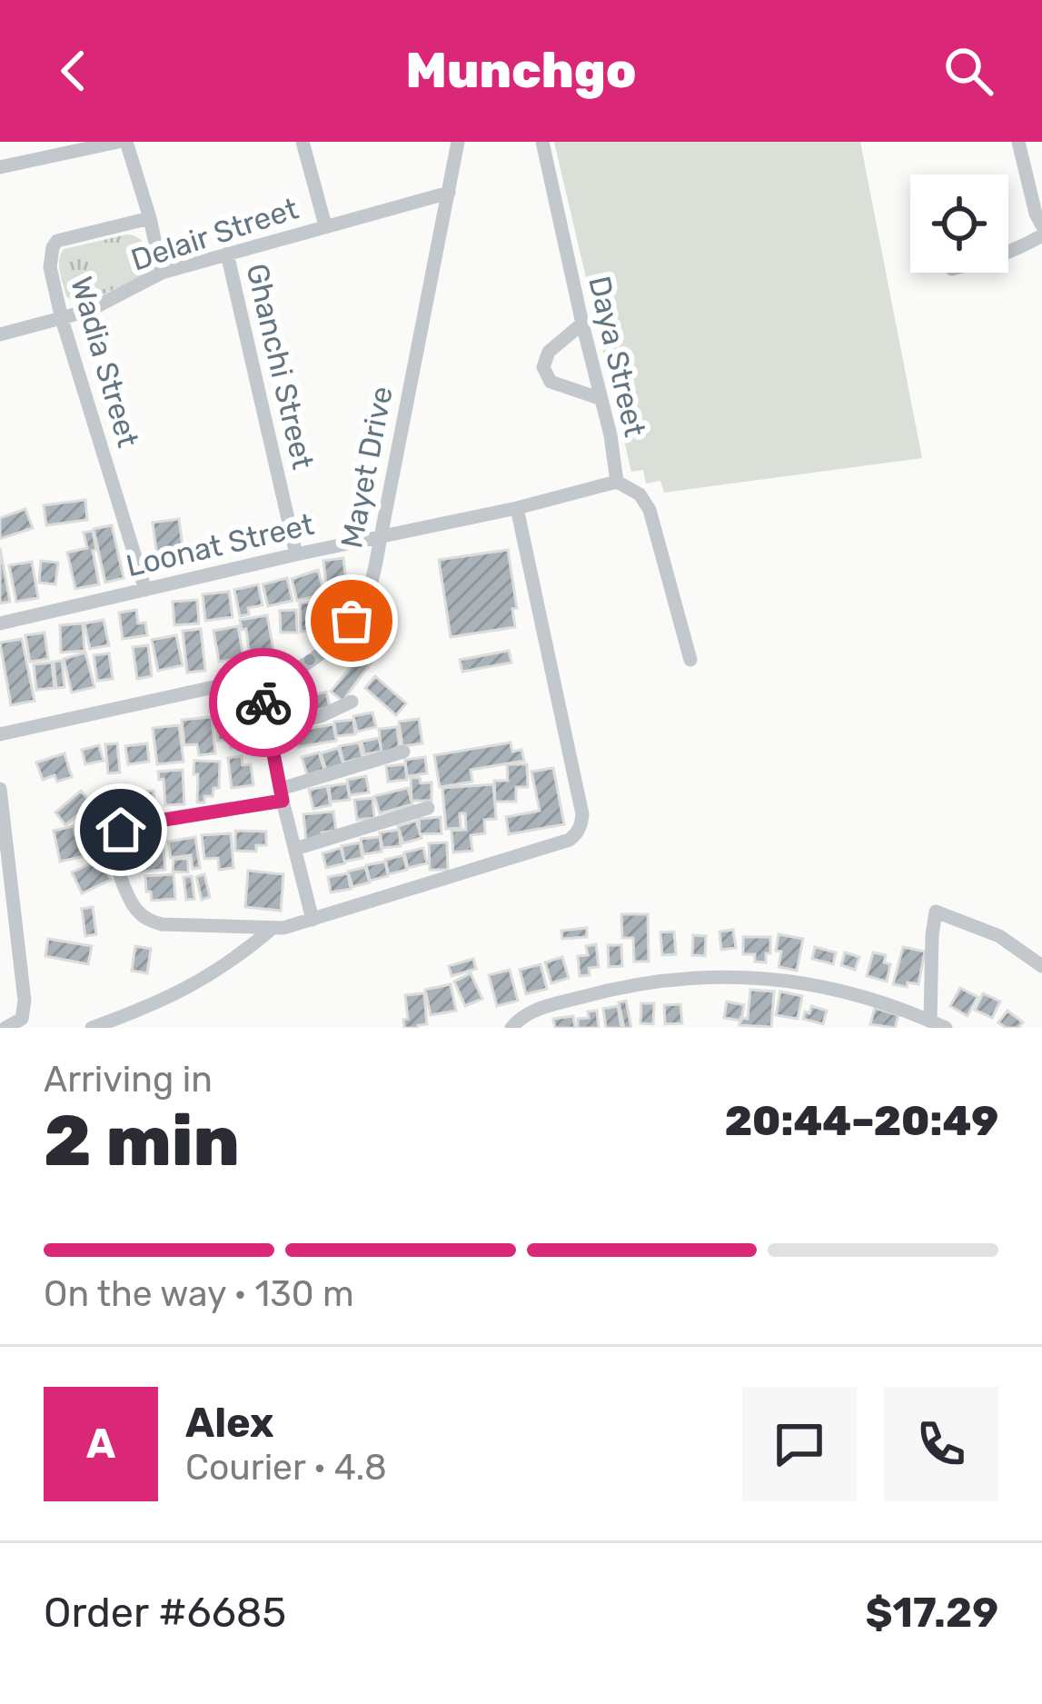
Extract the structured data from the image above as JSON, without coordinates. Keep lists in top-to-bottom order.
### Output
{
  "streets": {
    "street": [
      "Delair Street",
      "Daya Street",
      "Wadia Street",
      "Ghanchi Street",
      "Mayet Drive",
      "Loonat Street"
    ]
  },
  "crossings": [
    ["Delair Street", "Wadia Street"],
    ["Delair Street", "Ghanchi Street"],
    ["Delair Street", "Mayet Drive"],
    ["Daya Street", "Loonat Street"],
    ["Wadia Street", "Loonat Street"],
    ["Ghanchi Street", "Loonat Street"],
    ["Mayet Drive", "Loonat Street"]
  ],
  "page": {
    "header": "Munchgo",
    "heading": ["2 min", "Arriving in", "20:44–20:49"],
    "panel": [
      "Alex",
      "Courier · 4.8",
      "Order #6685",
      "$17.29"
    ],
    "bar": "On the way · 130 m",
    "round": "A"
  }
}
